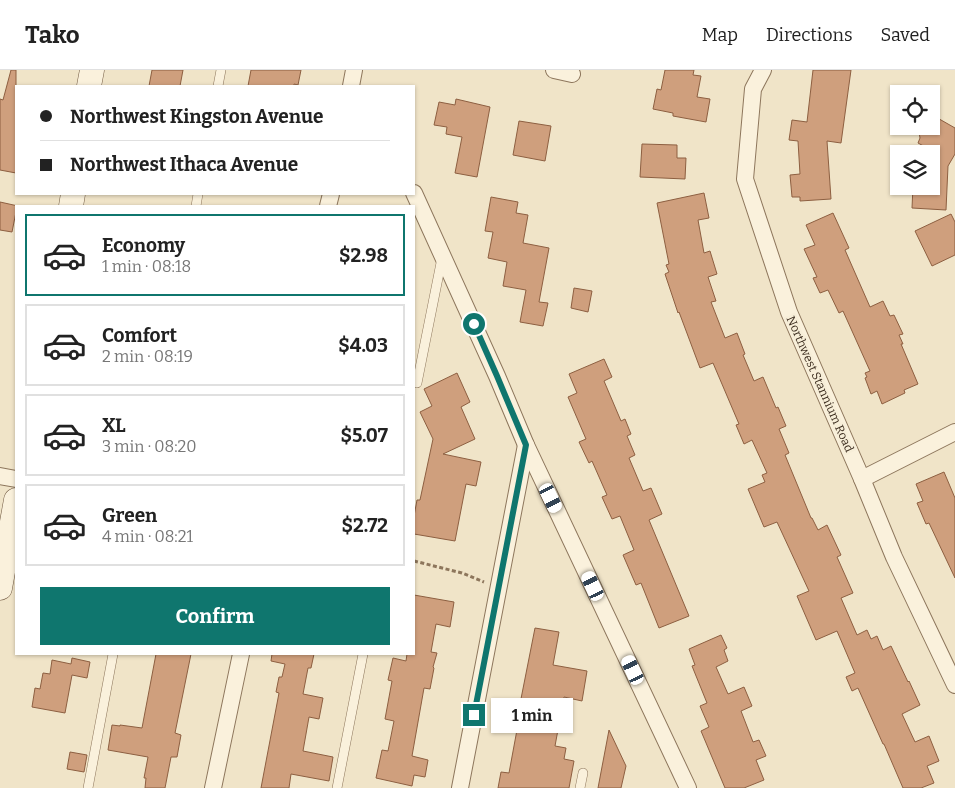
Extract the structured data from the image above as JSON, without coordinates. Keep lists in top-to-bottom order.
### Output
{
  "streets": {
    "street": ["Northwest Stannium Road"]
  },
  "page": {
    "header": "Tako",
    "nav": ["Map", "Directions", "Saved"],
    "banner": ["Northwest Kingston Avenue", "Northwest Ithaca Avenue"],
    "list": [
      {
        "name": "Economy",
        "note": "1 min · 08:18",
        "value": "$2.98"
      },
      {
        "name": "Comfort",
        "note": "2 min · 08:19",
        "value": "$4.03"
      },
      {
        "name": "XL",
        "note": "3 min · 08:20",
        "value": "$5.07"
      },
      {
        "name": "Green",
        "note": "4 min · 08:21",
        "value": "$2.72"
      }
    ],
    "buttons": "Confirm",
    "bubble": "1 min"
  }
}
